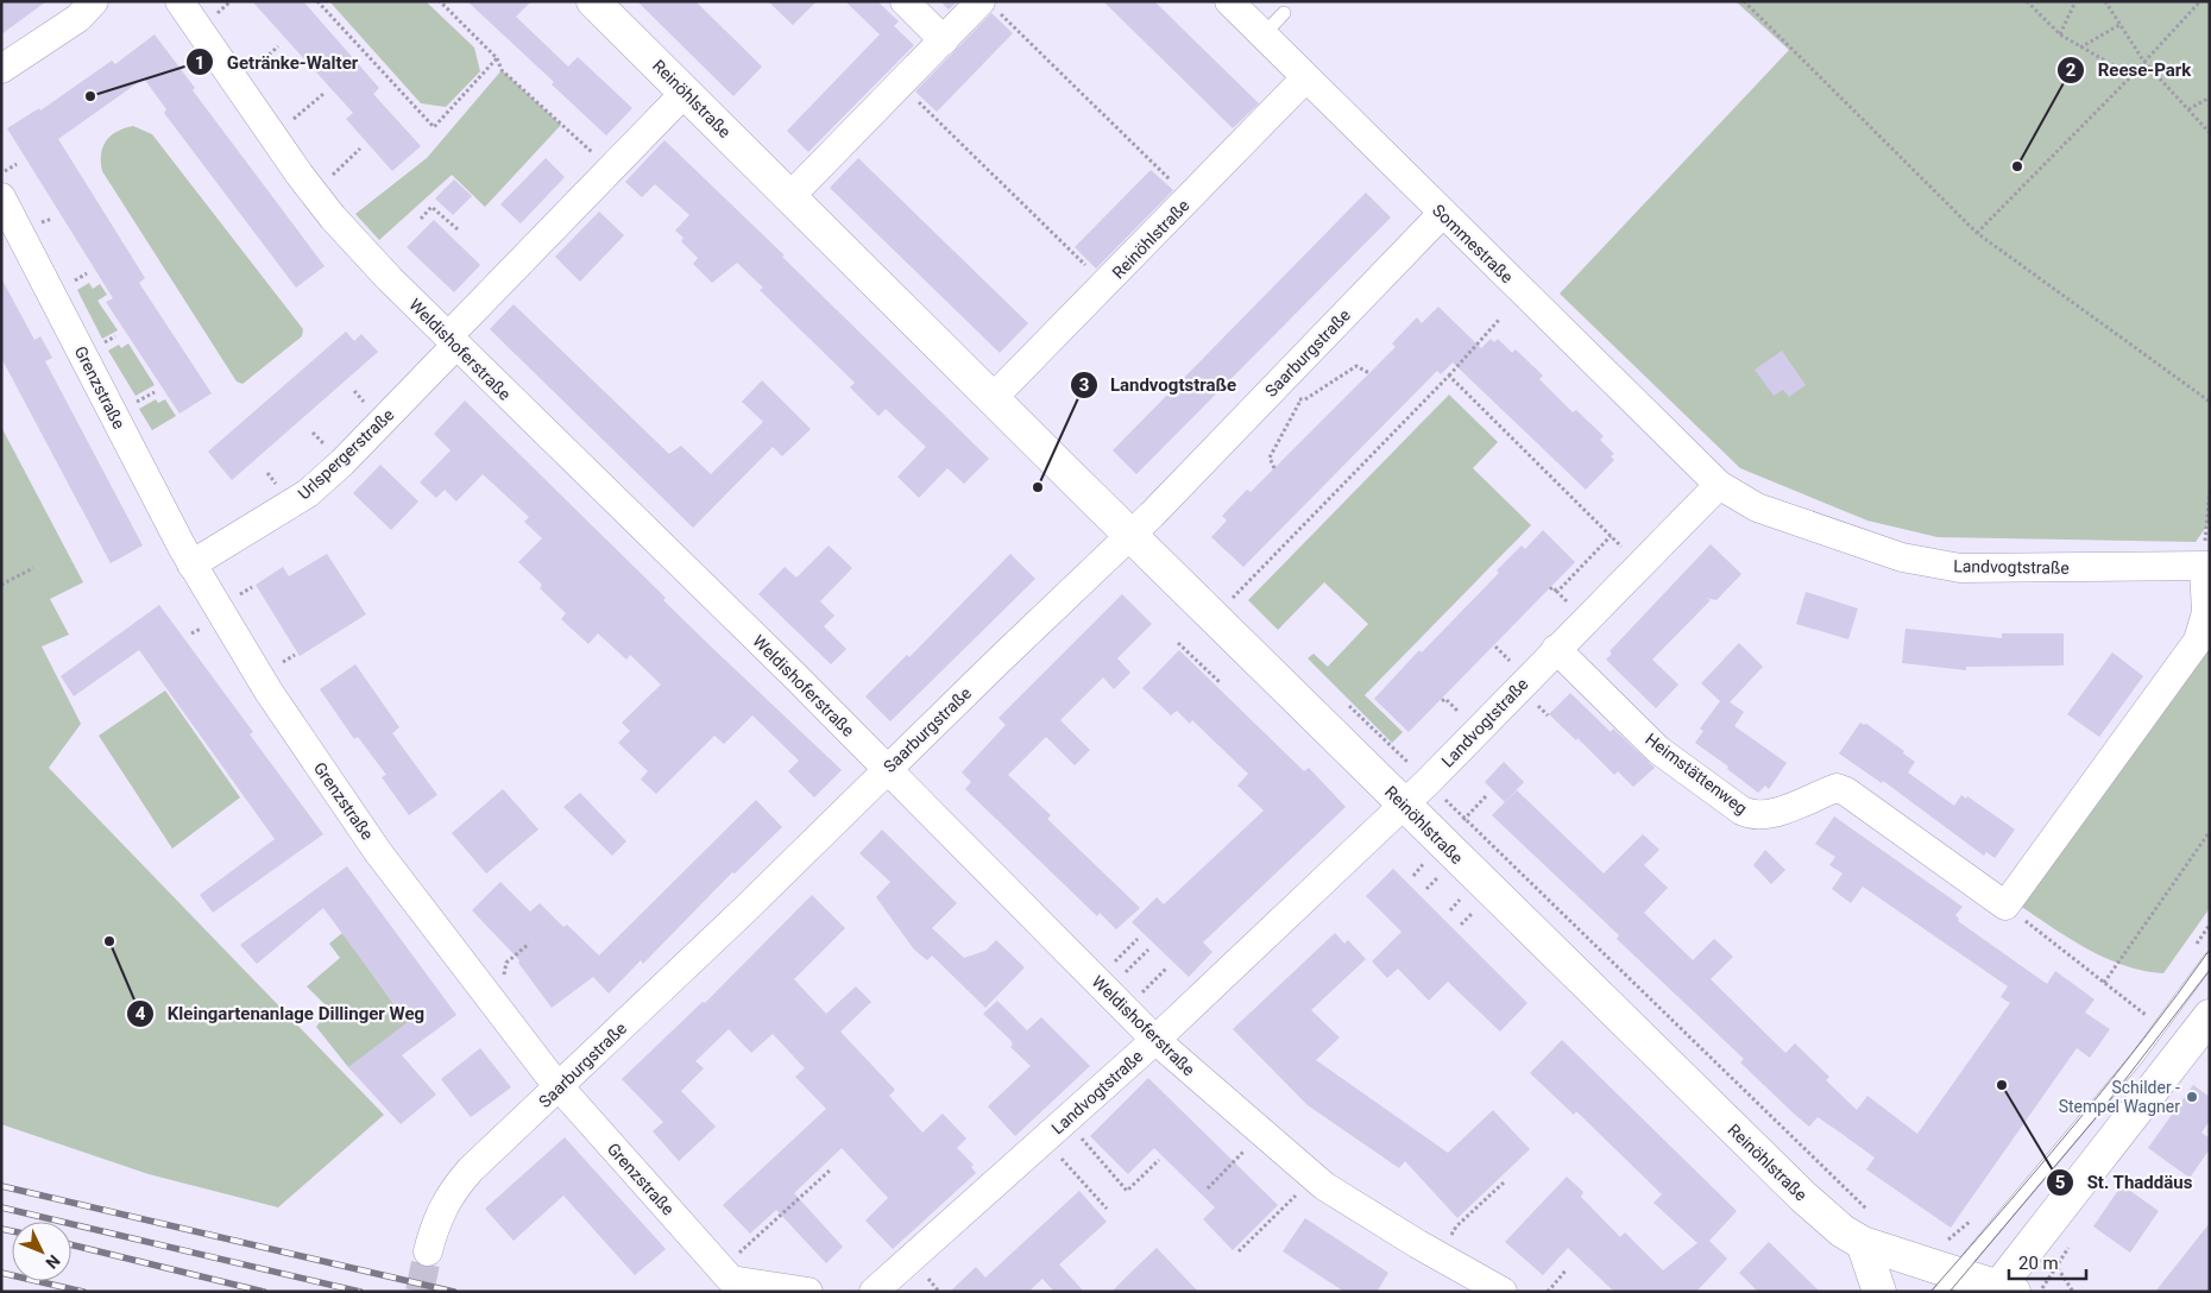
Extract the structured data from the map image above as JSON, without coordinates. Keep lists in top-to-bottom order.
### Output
{
  "streets": {
    "street": [
      "Reinöhlstraße",
      "Sommestraße",
      "Weldishoferstraße",
      "Saarburgstraße",
      "Grenzstraße",
      "Urlspergerstraße",
      "Landvogtstraße",
      "Heimstättenweg"
    ]
  },
  "crossings": [
    ["Reinöhlstraße", "Sommestraße"],
    ["Reinöhlstraße", "Saarburgstraße"],
    ["Reinöhlstraße", "Urlspergerstraße"],
    ["Reinöhlstraße", "Landvogtstraße"],
    ["Sommestraße", "Saarburgstraße"],
    ["Sommestraße", "Landvogtstraße"],
    ["Weldishoferstraße", "Saarburgstraße"],
    ["Weldishoferstraße", "Urlspergerstraße"],
    ["Weldishoferstraße", "Landvogtstraße"],
    ["Saarburgstraße", "Grenzstraße"],
    ["Grenzstraße", "Urlspergerstraße"],
    ["Landvogtstraße", "Heimstättenweg"]
  ],
  "places": [
    "Getränke-Walter",
    "Reese-Park",
    "Landvogtstraße",
    "Kleingartenanlage Dillinger Weg",
    "St. Thaddäus",
    "Schilder - Stempel Wagner"
  ],
  "scale_bar": "20 m",
  "north": "bottom right"
}
